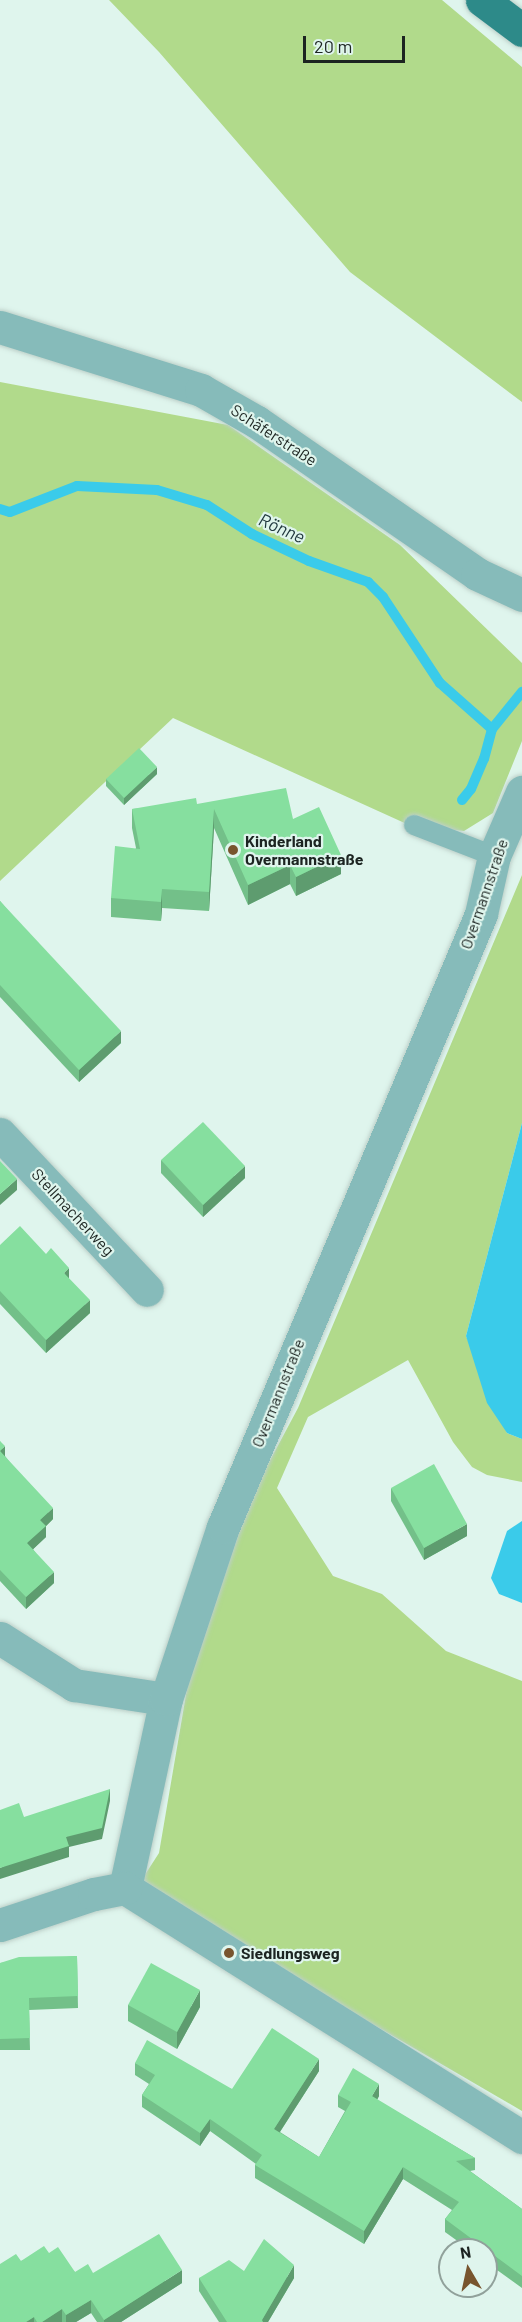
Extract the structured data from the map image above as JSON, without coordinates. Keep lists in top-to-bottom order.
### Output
{
  "streets": {
    "street": ["Schäferstraße", "Overmannstraße", "Stellmacherweg"]
  },
  "water": ["Rönne"],
  "places": ["Kinderland Overmannstraße", "Siedlungsweg"],
  "scale_bar": "20 m",
  "north": "top"
}
